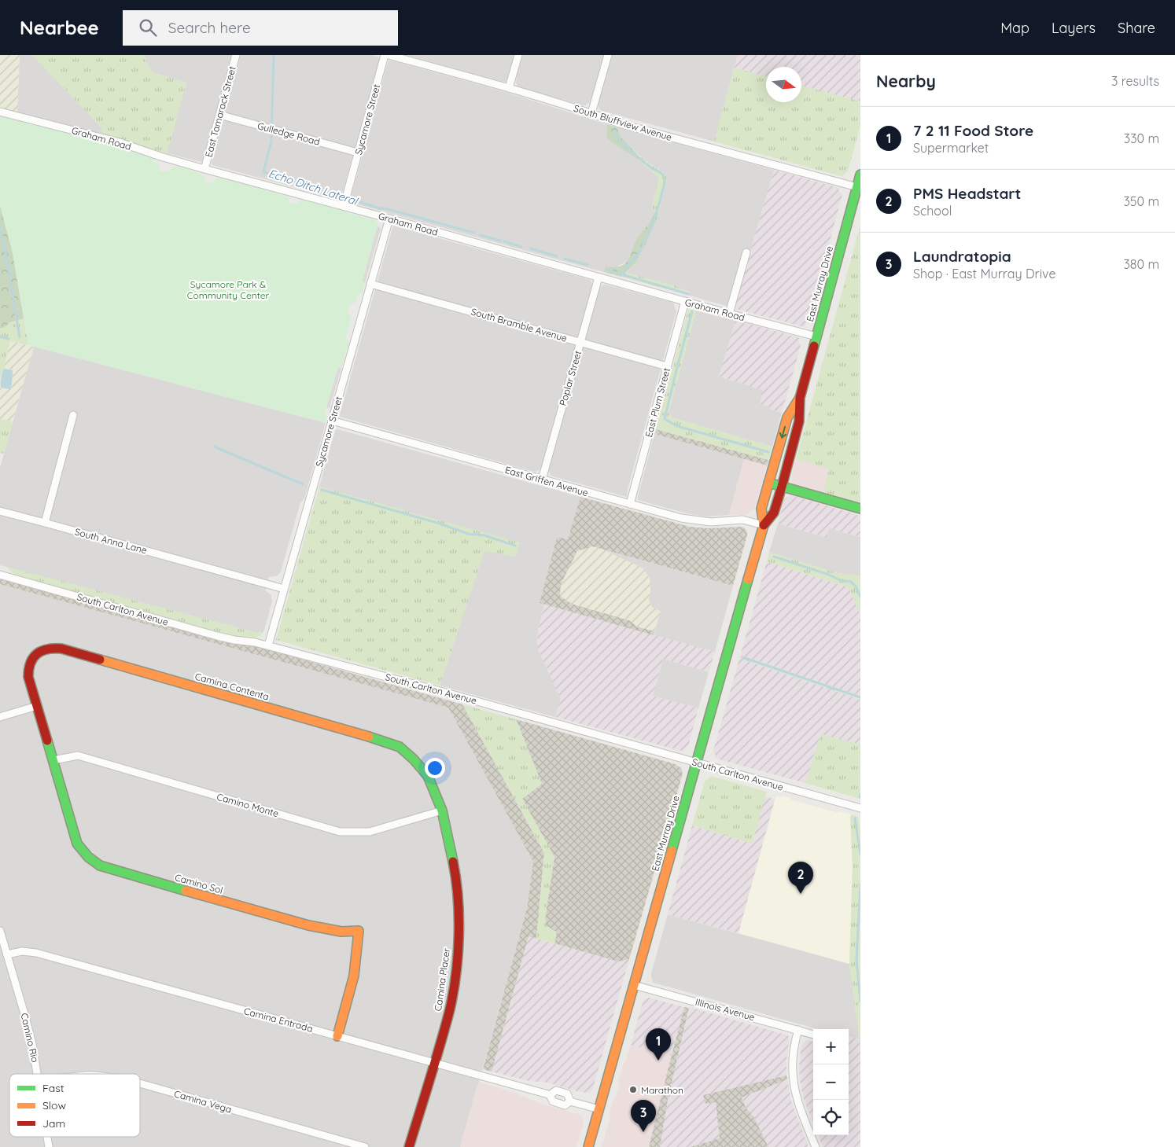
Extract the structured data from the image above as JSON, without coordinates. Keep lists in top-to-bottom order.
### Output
{
  "streets": {
    "main road": [
      "East Murray Drive",
      "Camina Contenta",
      "Camino Sol",
      "Camina Placer"
    ],
    "street": [
      "East Tamarack Street",
      "Sycamore Street",
      "South Bluffview Avenue",
      "Gulledge Road",
      "Graham Road",
      "South Bramble Avenue",
      "Poplar Street",
      "East Plum Street",
      "East Griffen Avenue",
      "South Anna Lane",
      "South Carlton Avenue",
      "Camino Monte",
      "Illinois Avenue",
      "Camina Entrada",
      "Camino Rio",
      "Camina Vega"
    ]
  },
  "crossings": [
    ["East Tamarack Street", "Gulledge Road"],
    ["East Tamarack Street", "Graham Road"],
    ["Sycamore Street", "Gulledge Road"],
    ["Sycamore Street", "Graham Road"],
    ["Sycamore Street", "South Bramble Avenue"],
    ["Sycamore Street", "East Griffen Avenue"],
    ["Sycamore Street", "South Anna Lane"],
    ["Sycamore Street", "South Carlton Avenue"],
    ["South Bluffview Avenue", "East Murray Drive"],
    ["Graham Road", "East Murray Drive"],
    ["Graham Road", "Poplar Street"],
    ["Graham Road", "East Plum Street"],
    ["East Murray Drive", "East Griffen Avenue"],
    ["East Murray Drive", "South Carlton Avenue"],
    ["East Murray Drive", "Illinois Avenue"],
    ["East Murray Drive", "Camina Entrada"],
    ["South Bramble Avenue", "Poplar Street"],
    ["South Bramble Avenue", "East Plum Street"],
    ["Poplar Street", "East Griffen Avenue"],
    ["East Plum Street", "East Griffen Avenue"],
    ["Camina Contenta", "Camino Monte"],
    ["Camina Contenta", "Camino Sol"],
    ["Camina Contenta", "Camina Placer"],
    ["Camino Monte", "Camino Sol"],
    ["Camino Monte", "Camina Placer"],
    ["Camino Sol", "Camina Entrada"],
    ["Camina Placer", "Camina Entrada"],
    ["Camina Entrada", "Camino Rio"]
  ],
  "water": ["Echo Ditch Lateral"],
  "parks": ["Sycamore Park & Community Center"],
  "places": ["Marathon"],
  "legend": ["Fast", "Slow", "Jam"],
  "north": "right",
  "page": {
    "header": "Nearbee",
    "search": "Search here",
    "nav": ["Map", "Layers", "Share"],
    "heading": ["Nearby", "3 results"],
    "list": [
      {
        "mark": "1",
        "name": "7 2 11 Food Store",
        "note": "Supermarket",
        "value": "330 m"
      },
      {
        "mark": "2",
        "name": "PMS Headstart",
        "note": "School",
        "value": "350 m"
      },
      {
        "mark": "3",
        "name": "Laundratopia",
        "note": "Shop · East Murray Drive",
        "value": "380 m"
      }
    ],
    "pins": ["2", "1", "3"],
    "map_buttons": ["+", "−"]
  }
}
